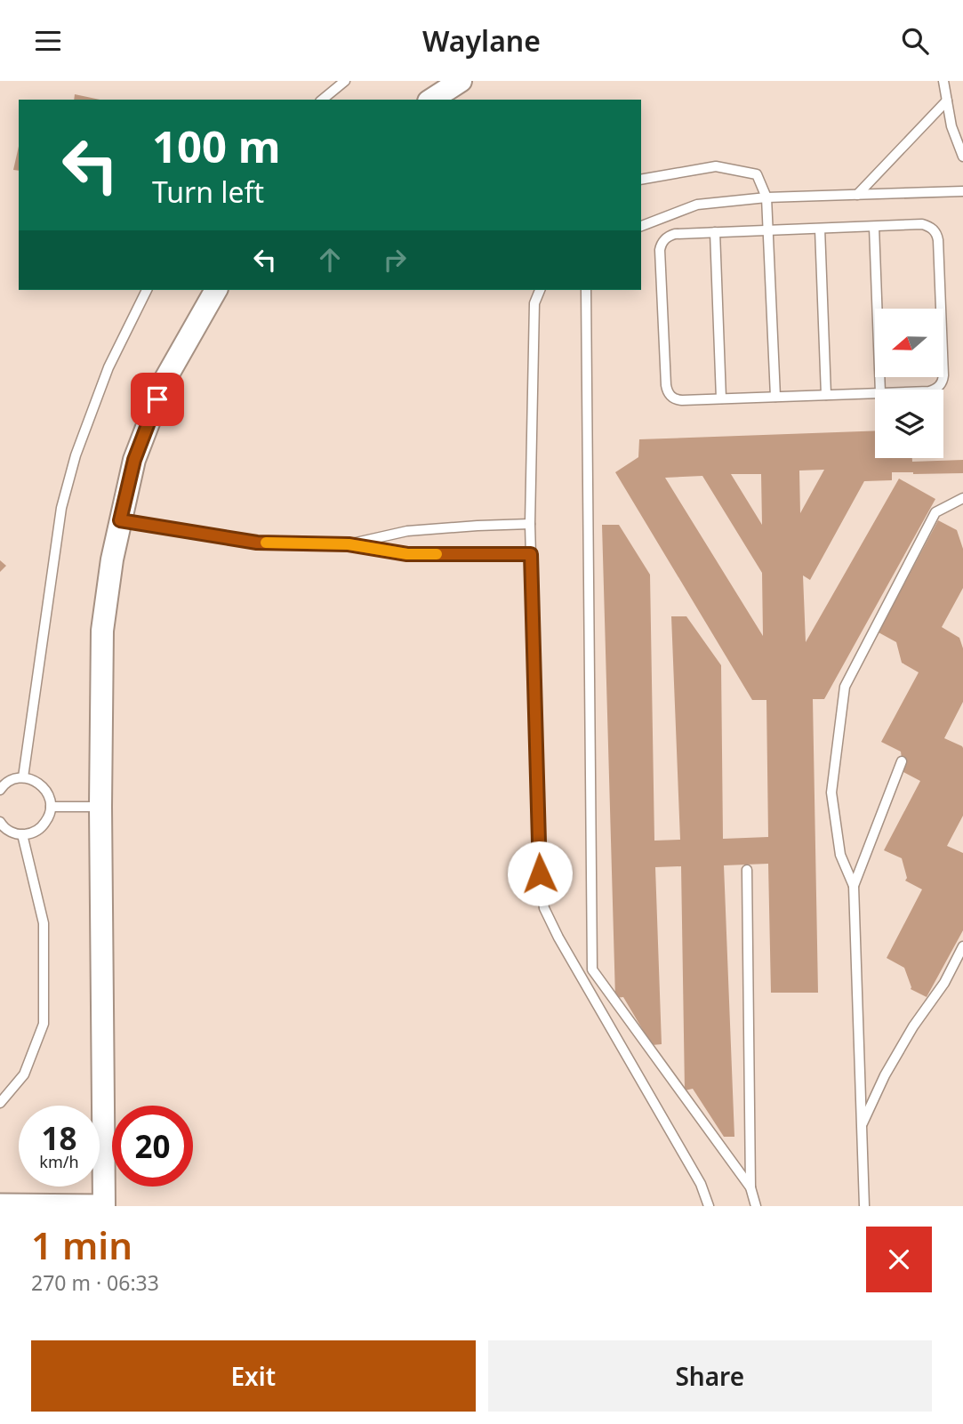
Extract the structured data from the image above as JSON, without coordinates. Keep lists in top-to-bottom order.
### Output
{
  "north": "left",
  "page": {
    "header": "Waylane",
    "turn": ["100 m", "Turn left"],
    "speed": "18 km/h",
    "limit": "20",
    "heading": ["1 min", "270 m · 06:33"],
    "buttons": ["Exit", "Share"]
  }
}
